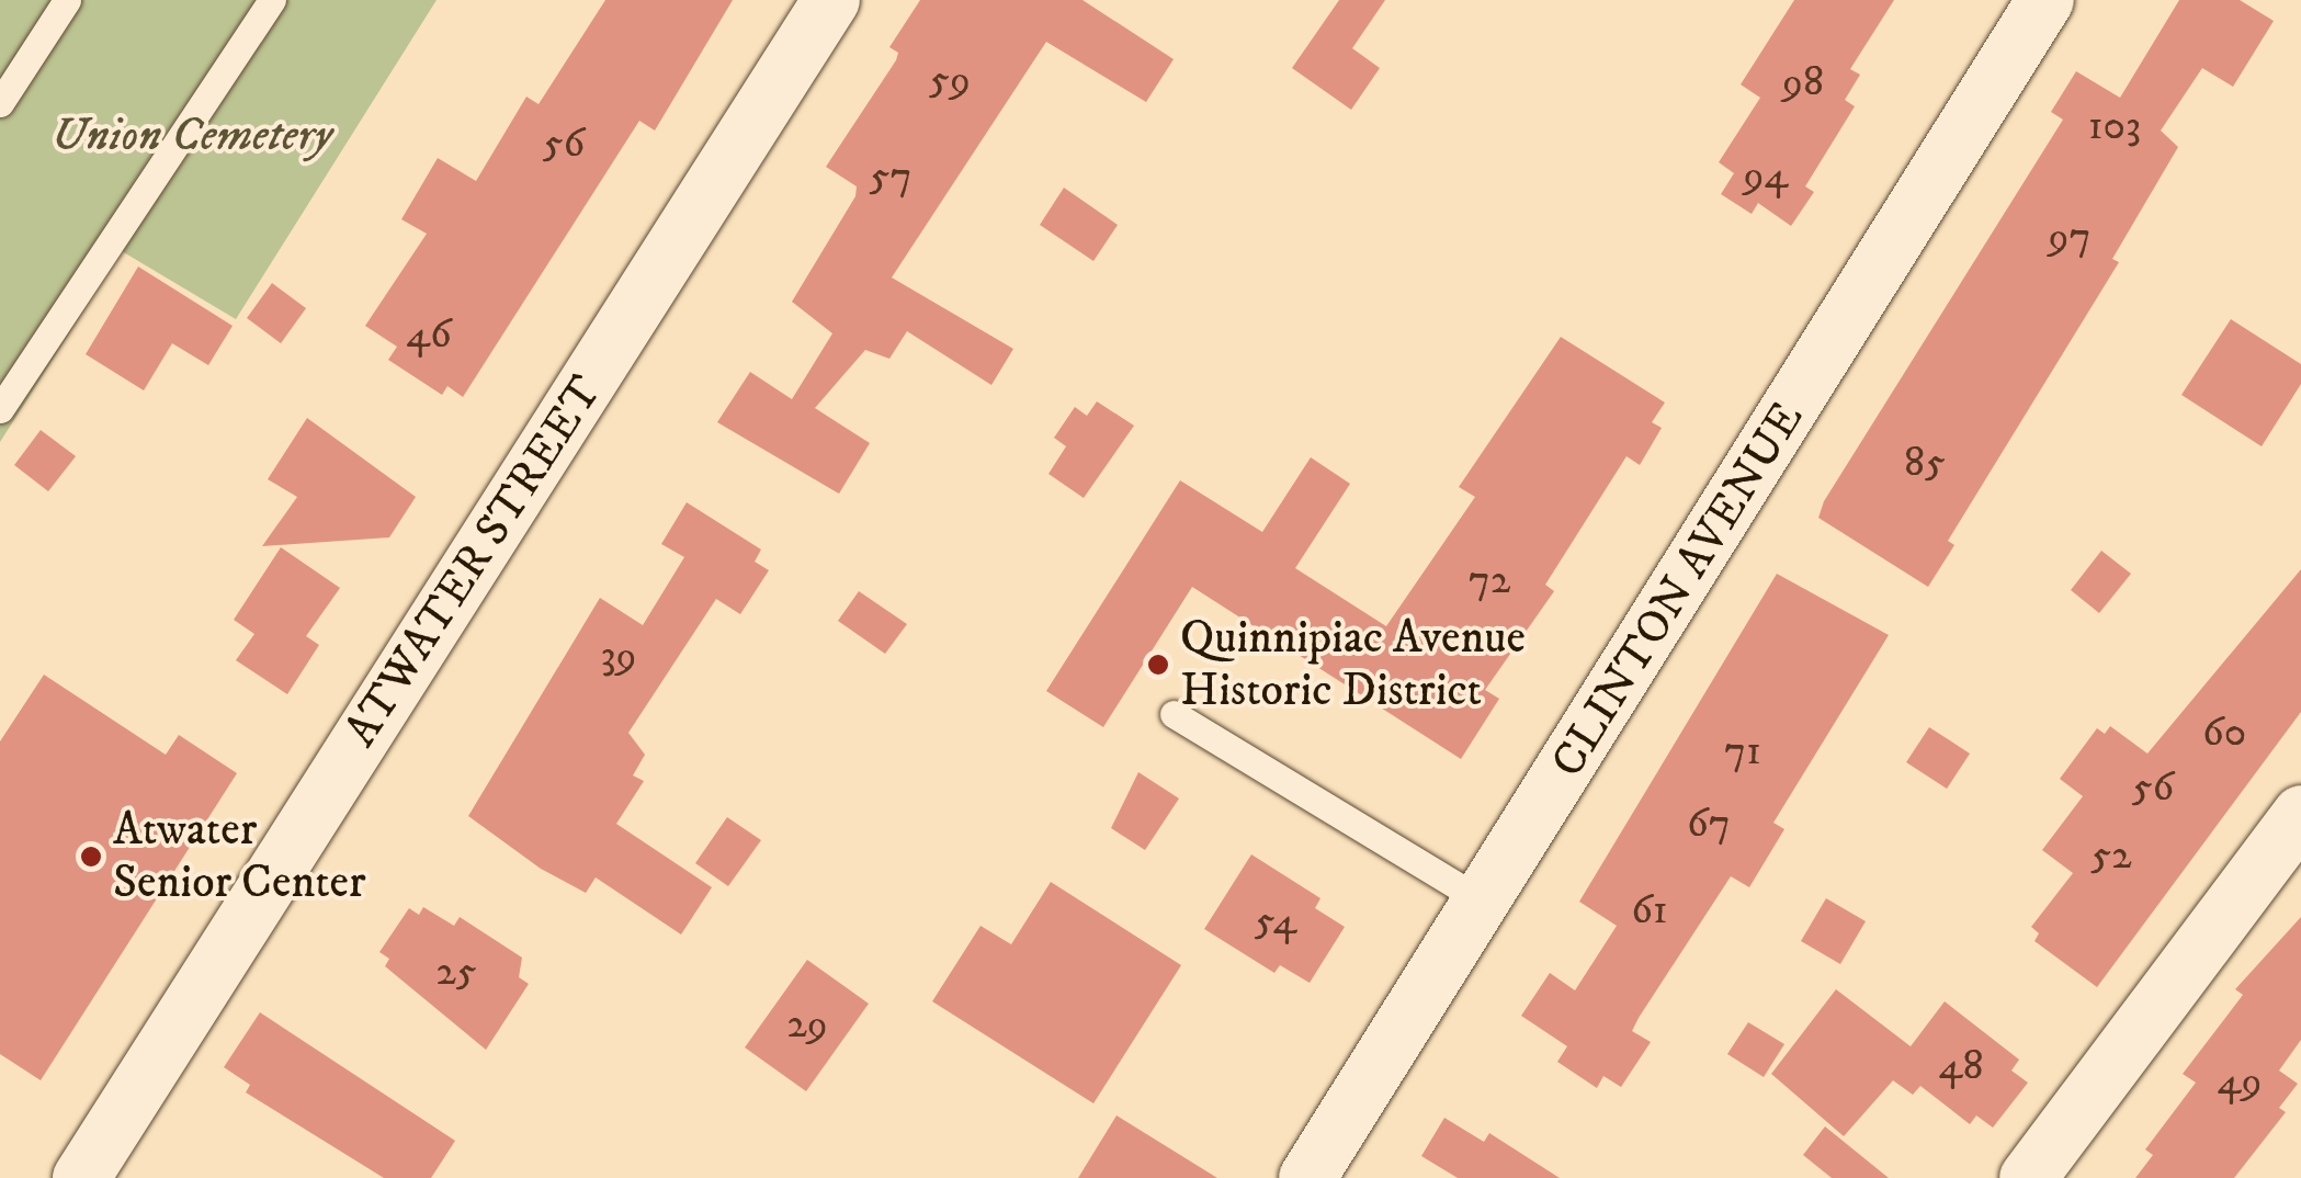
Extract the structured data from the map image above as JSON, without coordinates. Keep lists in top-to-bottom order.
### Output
{
  "streets": {
    "street": ["ATWATER STREET", "CLINTON AVENUE"]
  },
  "parks": ["Union Cemetery"],
  "places": ["Quinnipiac Avenue Historic District", "Atwater Senior Center"],
  "house_numbers": [
    "59",
    "98",
    "103",
    "56",
    "94",
    "57",
    "97",
    "46",
    "85",
    "72",
    "39",
    "60",
    "71",
    "56",
    "67",
    "52",
    "61",
    "54",
    "25",
    "29",
    "48",
    "49"
  ]
}
